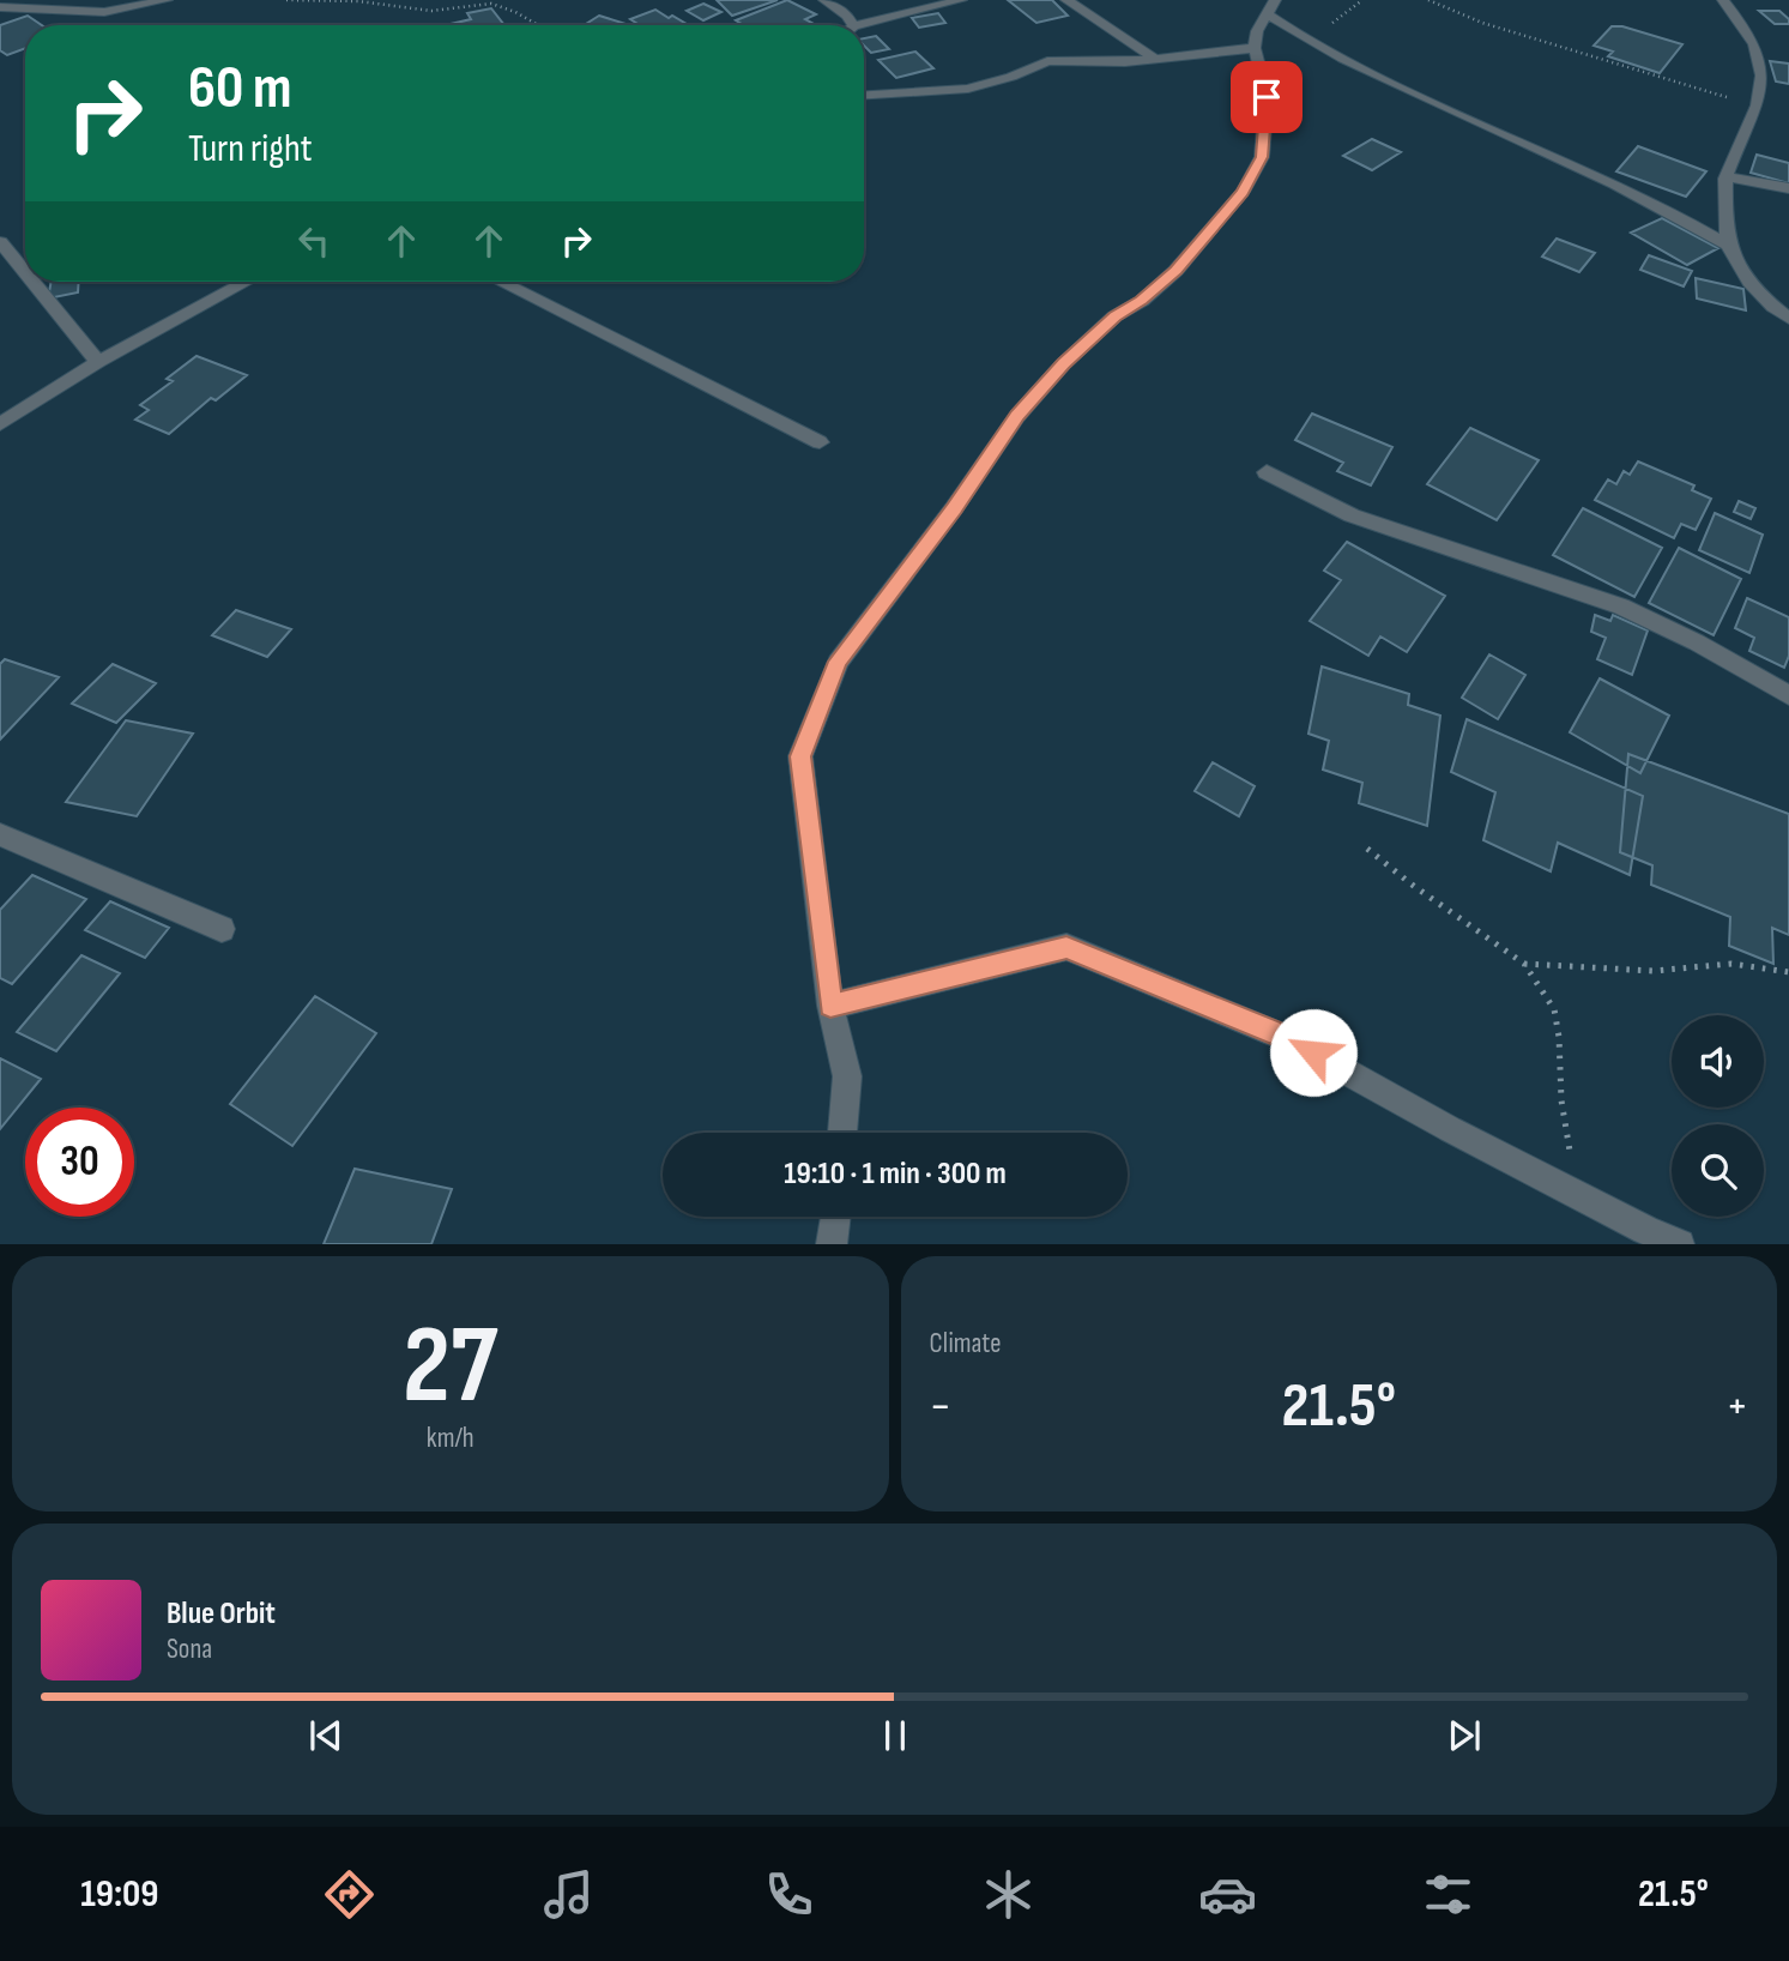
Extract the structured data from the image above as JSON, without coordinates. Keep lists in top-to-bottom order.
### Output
{
  "page": {
    "turn": ["60 m", "Turn right"],
    "limit": "30",
    "trip": "19:10 · 1 min · 300 m",
    "tile": [
      ["27", "km/h"],
      "Climate"
    ],
    "heat": ["−", "21.5°", "+"],
    "song": ["Blue Orbit", "Sona"],
    "tabs": ["19:09", "21.5°"]
  }
}
